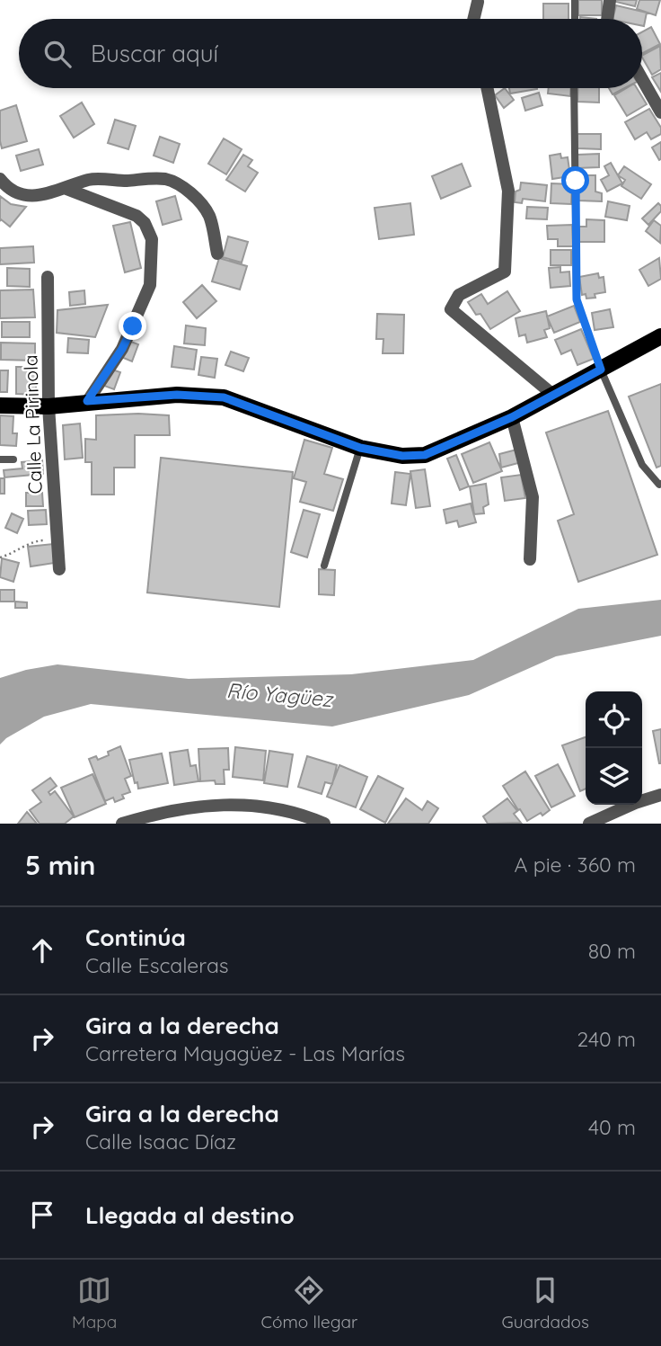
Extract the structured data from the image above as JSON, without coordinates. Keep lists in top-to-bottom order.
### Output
{
  "streets": {
    "street": ["Calle La Pirinola"]
  },
  "water": ["Río Yagüez"],
  "page": {
    "search": "Buscar aquí",
    "heading": ["5 min", "A pie · 360 m"],
    "list": [
      ["Continúa", "Calle Escaleras", "80 m"],
      ["Gira a la derecha", "Carretera Mayagüez - Las Marías", "240 m"],
      ["Gira a la derecha", "Calle Isaac Díaz", "40 m"],
      "Llegada al destino"
    ],
    "nav": ["Mapa", "Cómo llegar", "Guardados"]
  }
}
